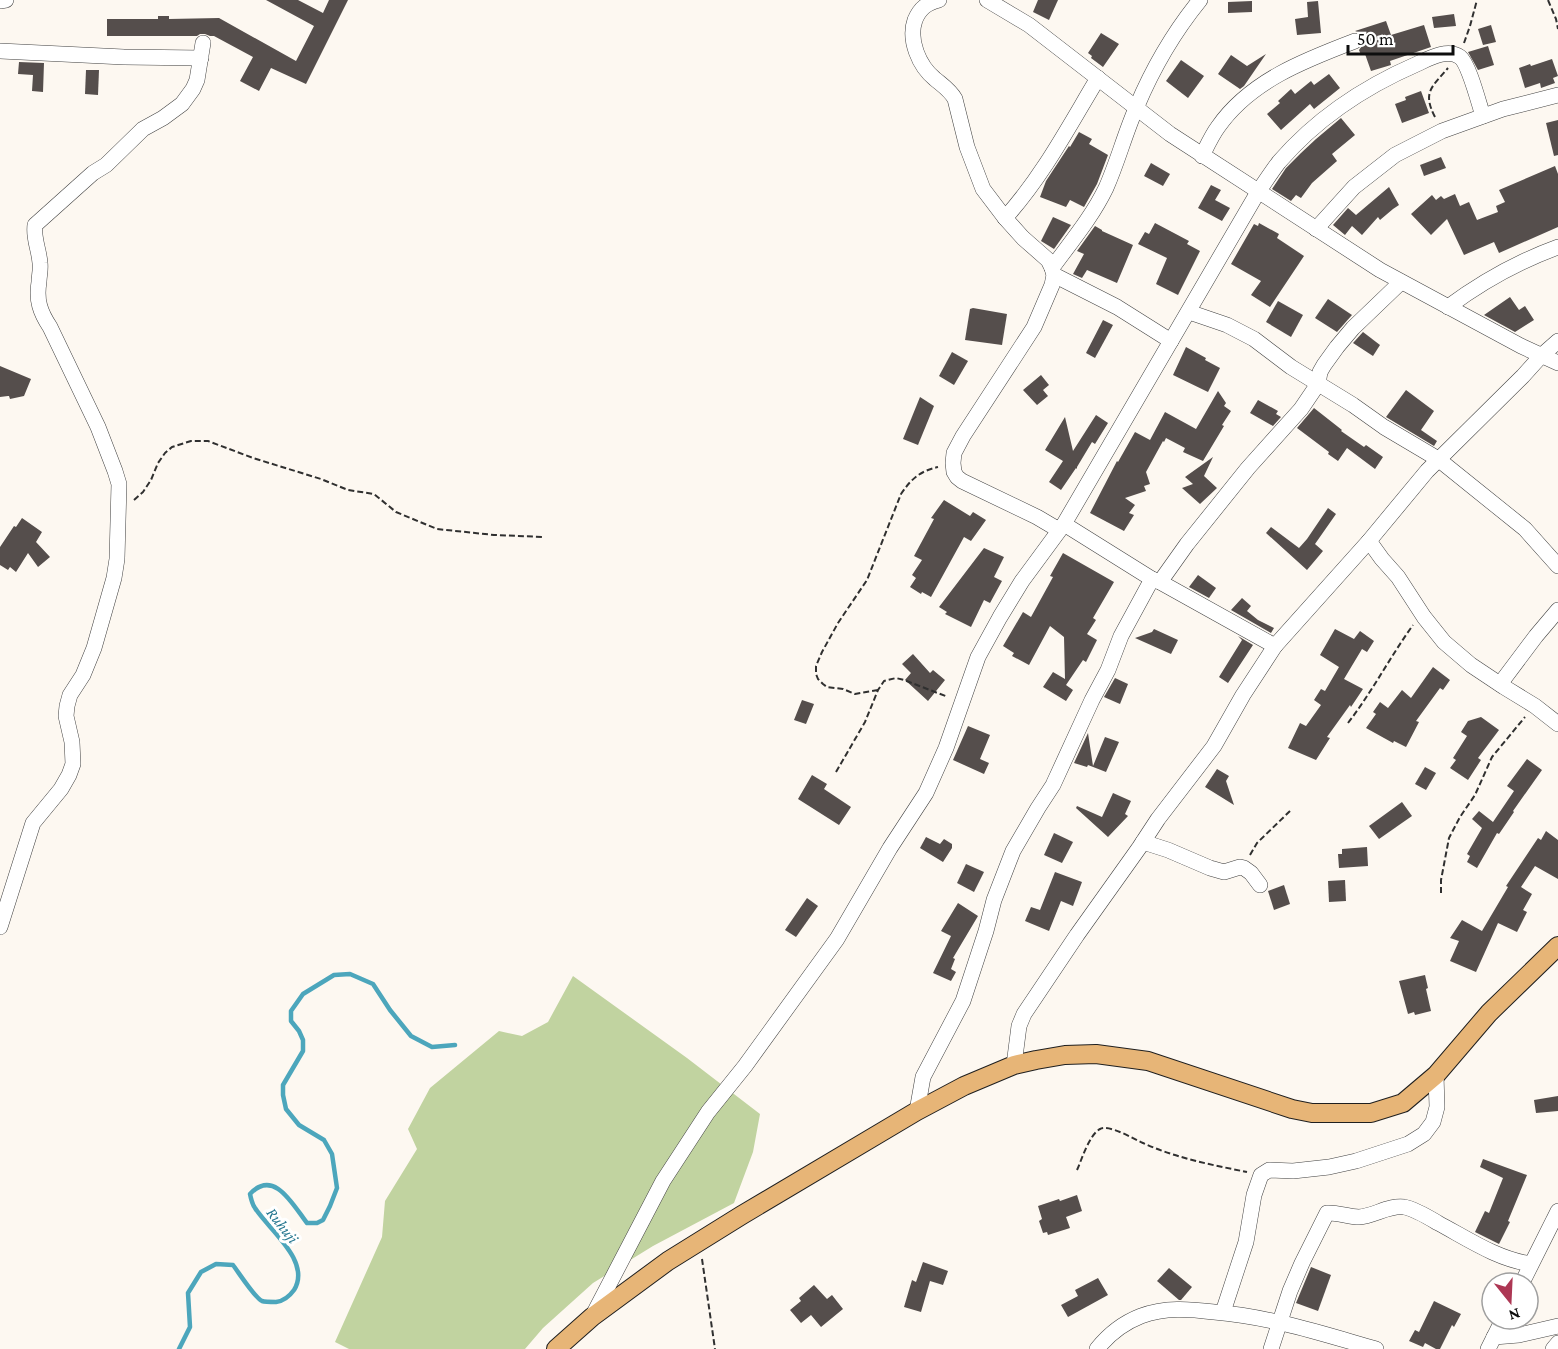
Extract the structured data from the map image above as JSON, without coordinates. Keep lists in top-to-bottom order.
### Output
{
  "water": ["Ruhuji"],
  "scale_bar": "50 m",
  "north": "bottom"
}
